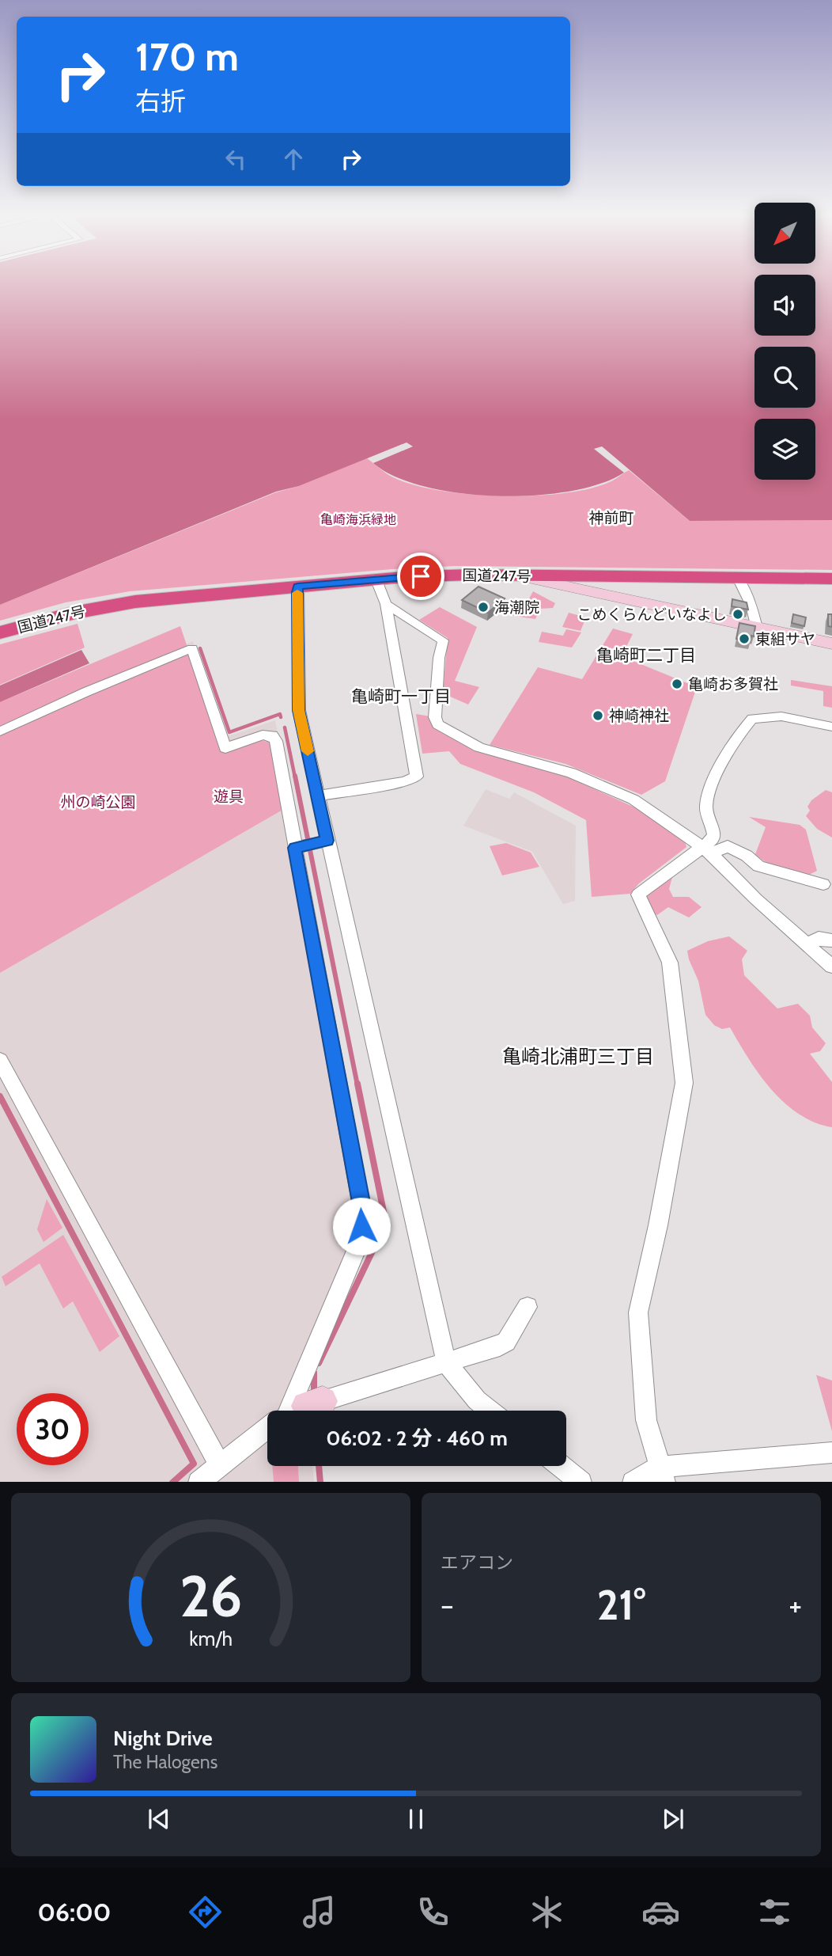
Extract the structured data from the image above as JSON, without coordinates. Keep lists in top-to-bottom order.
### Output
{
  "streets": {
    "highway": ["国道247号"]
  },
  "districts": [
    "神前町",
    "亀崎町二丁目",
    "亀崎町一丁目",
    "亀崎北浦町三丁目"
  ],
  "parks": ["亀崎海浜緑地", "遊具", "州の崎公園"],
  "places": [
    "海潮院",
    "こめくらんどいなよし",
    "東組サヤ",
    "亀崎お多賀社",
    "神崎神社"
  ],
  "north": "bottom left",
  "page": {
    "turn": ["170 m", "右折"],
    "limit": "30",
    "trip": "06:02 · 2 分 · 460 m",
    "tile": "エアコン",
    "heat": ["−", "21°", "+"],
    "song": ["Night Drive", "The Halogens"],
    "tabs": "06:00",
    "gauge": ["26", "km/h"]
  }
}
